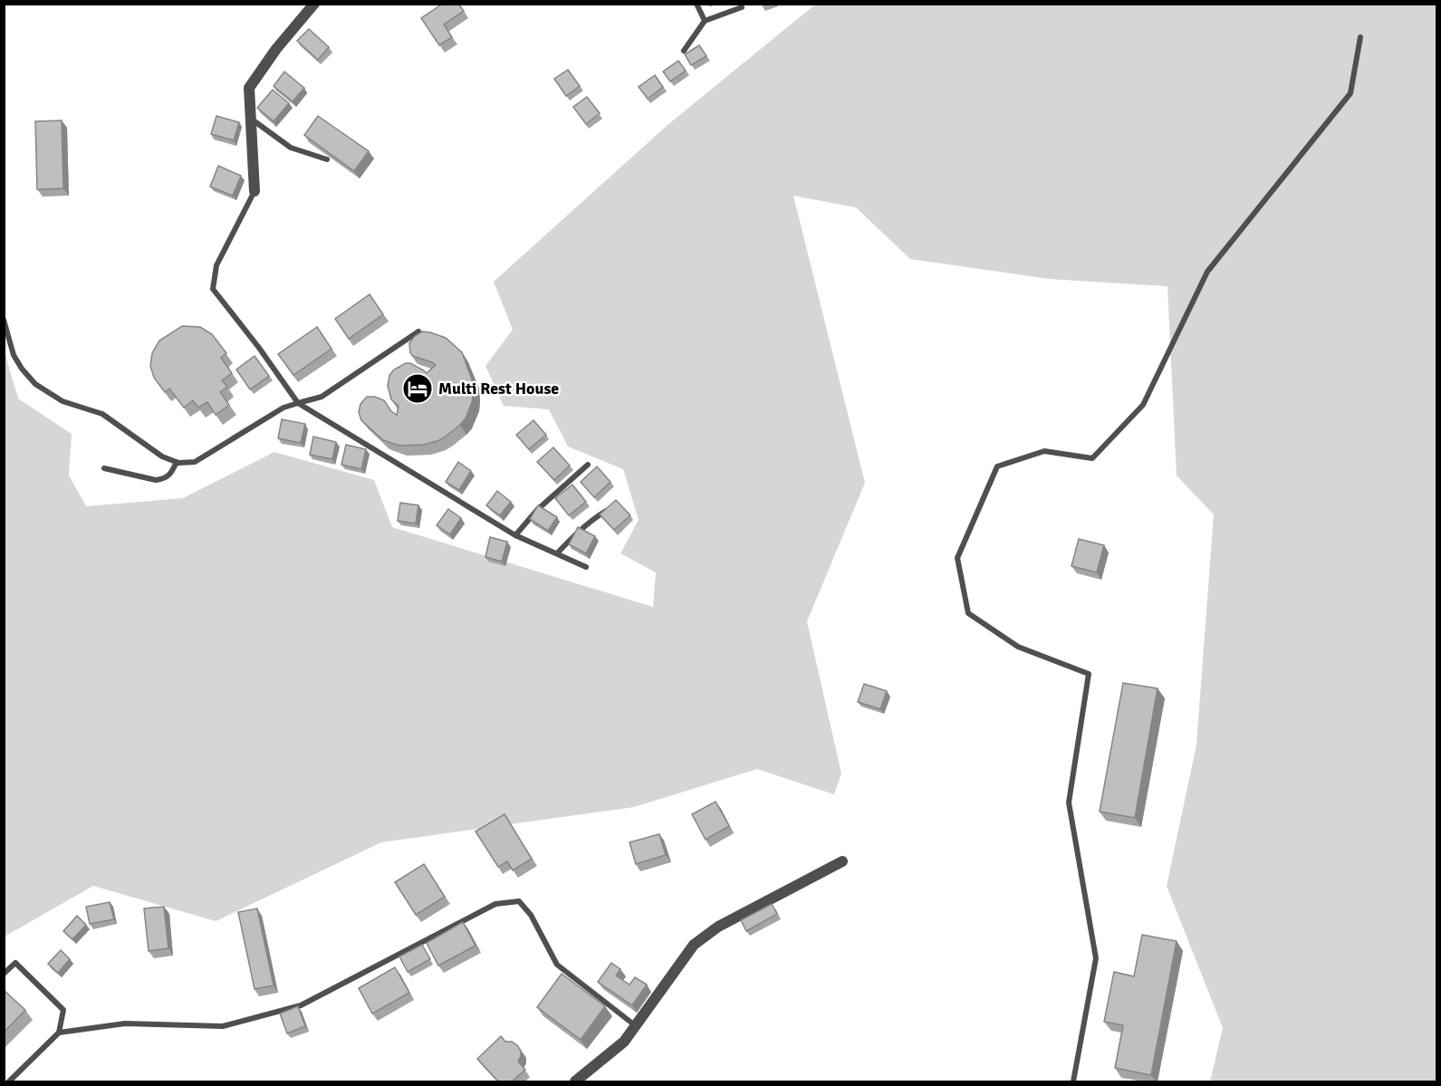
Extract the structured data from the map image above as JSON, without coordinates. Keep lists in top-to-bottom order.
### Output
{
  "places": {
    "hotel": ["Multi Rest House"]
  }
}
